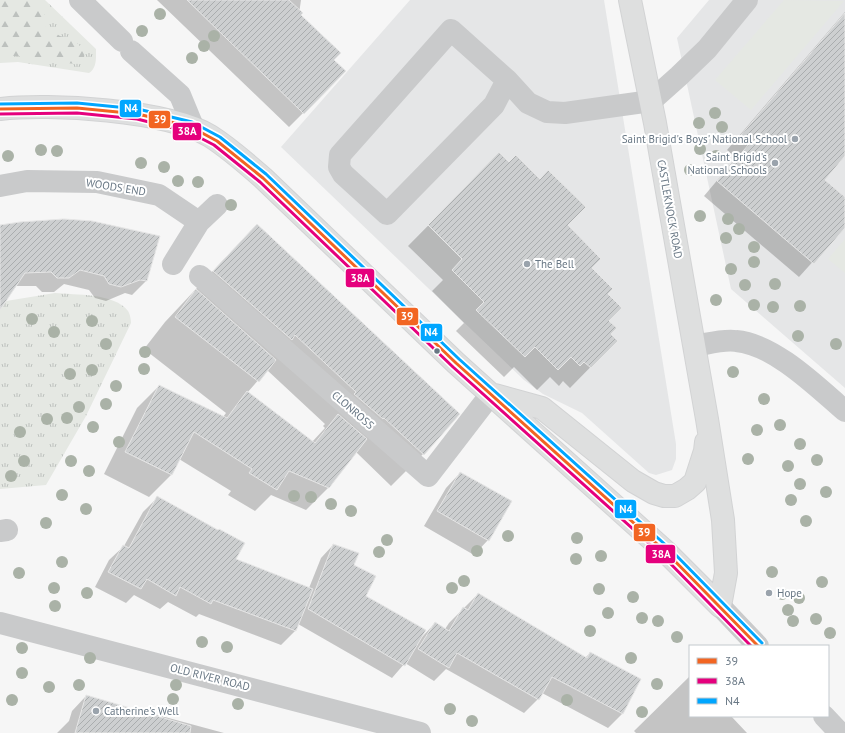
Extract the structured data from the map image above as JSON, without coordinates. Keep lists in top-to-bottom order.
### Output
{
  "streets": {
    "main road": ["CASTLEKNOCK ROAD"],
    "street": ["WOODS END", "CLONROSS", "OLD RIVER ROAD"]
  },
  "crossings": [
    ["CASTLEKNOCK ROAD", "CLONROSS"]
  ],
  "places": [
    "Saint Brigid's Boys' National School",
    "Saint Brigid's National Schools",
    "The Bell",
    "Hope",
    "Catherine's Well"
  ],
  "lines": ["transit line N4", "transit line 39", "transit line 38A"],
  "legend": ["39", "38A", "N4"]
}
